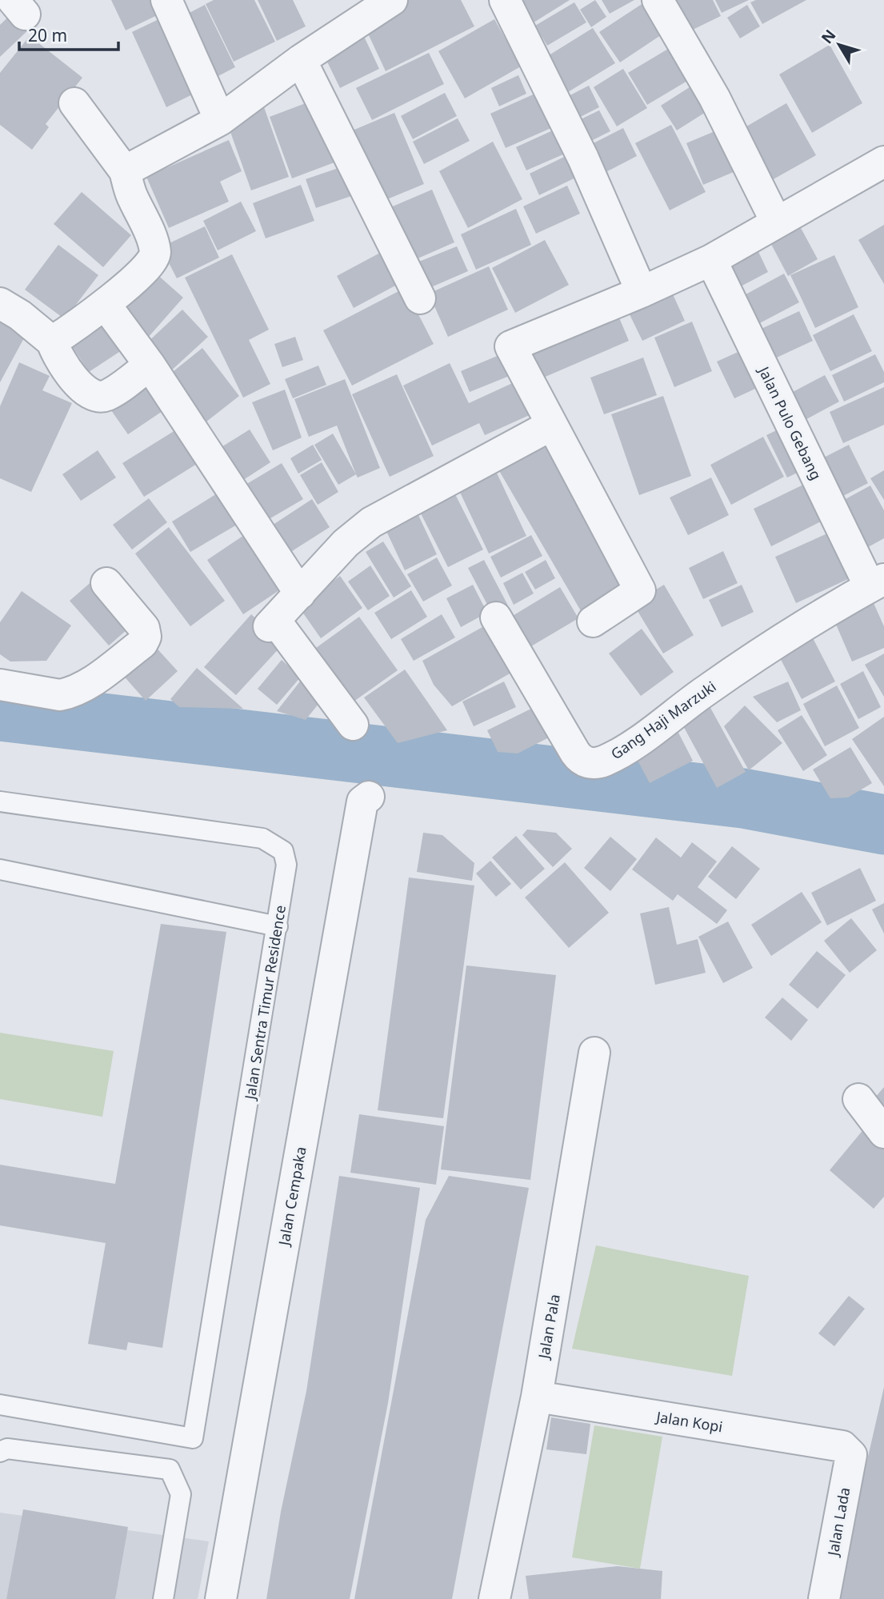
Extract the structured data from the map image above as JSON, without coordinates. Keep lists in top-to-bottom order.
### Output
{
  "streets": {
    "street": [
      "Jalan Pulo Gebang",
      "Gang Haji Marzuki",
      "Jalan Cempaka",
      "Jalan Pala",
      "Jalan Kopi",
      "Jalan Lada"
    ],
    "lane": ["Jalan Sentra Timur Residence"]
  },
  "crossings": [
    ["Jalan Pulo Gebang", "Gang Haji Marzuki"],
    ["Jalan Pala", "Jalan Kopi"],
    ["Jalan Kopi", "Jalan Lada"]
  ],
  "scale_bar": "20 m",
  "north": "top left"
}
